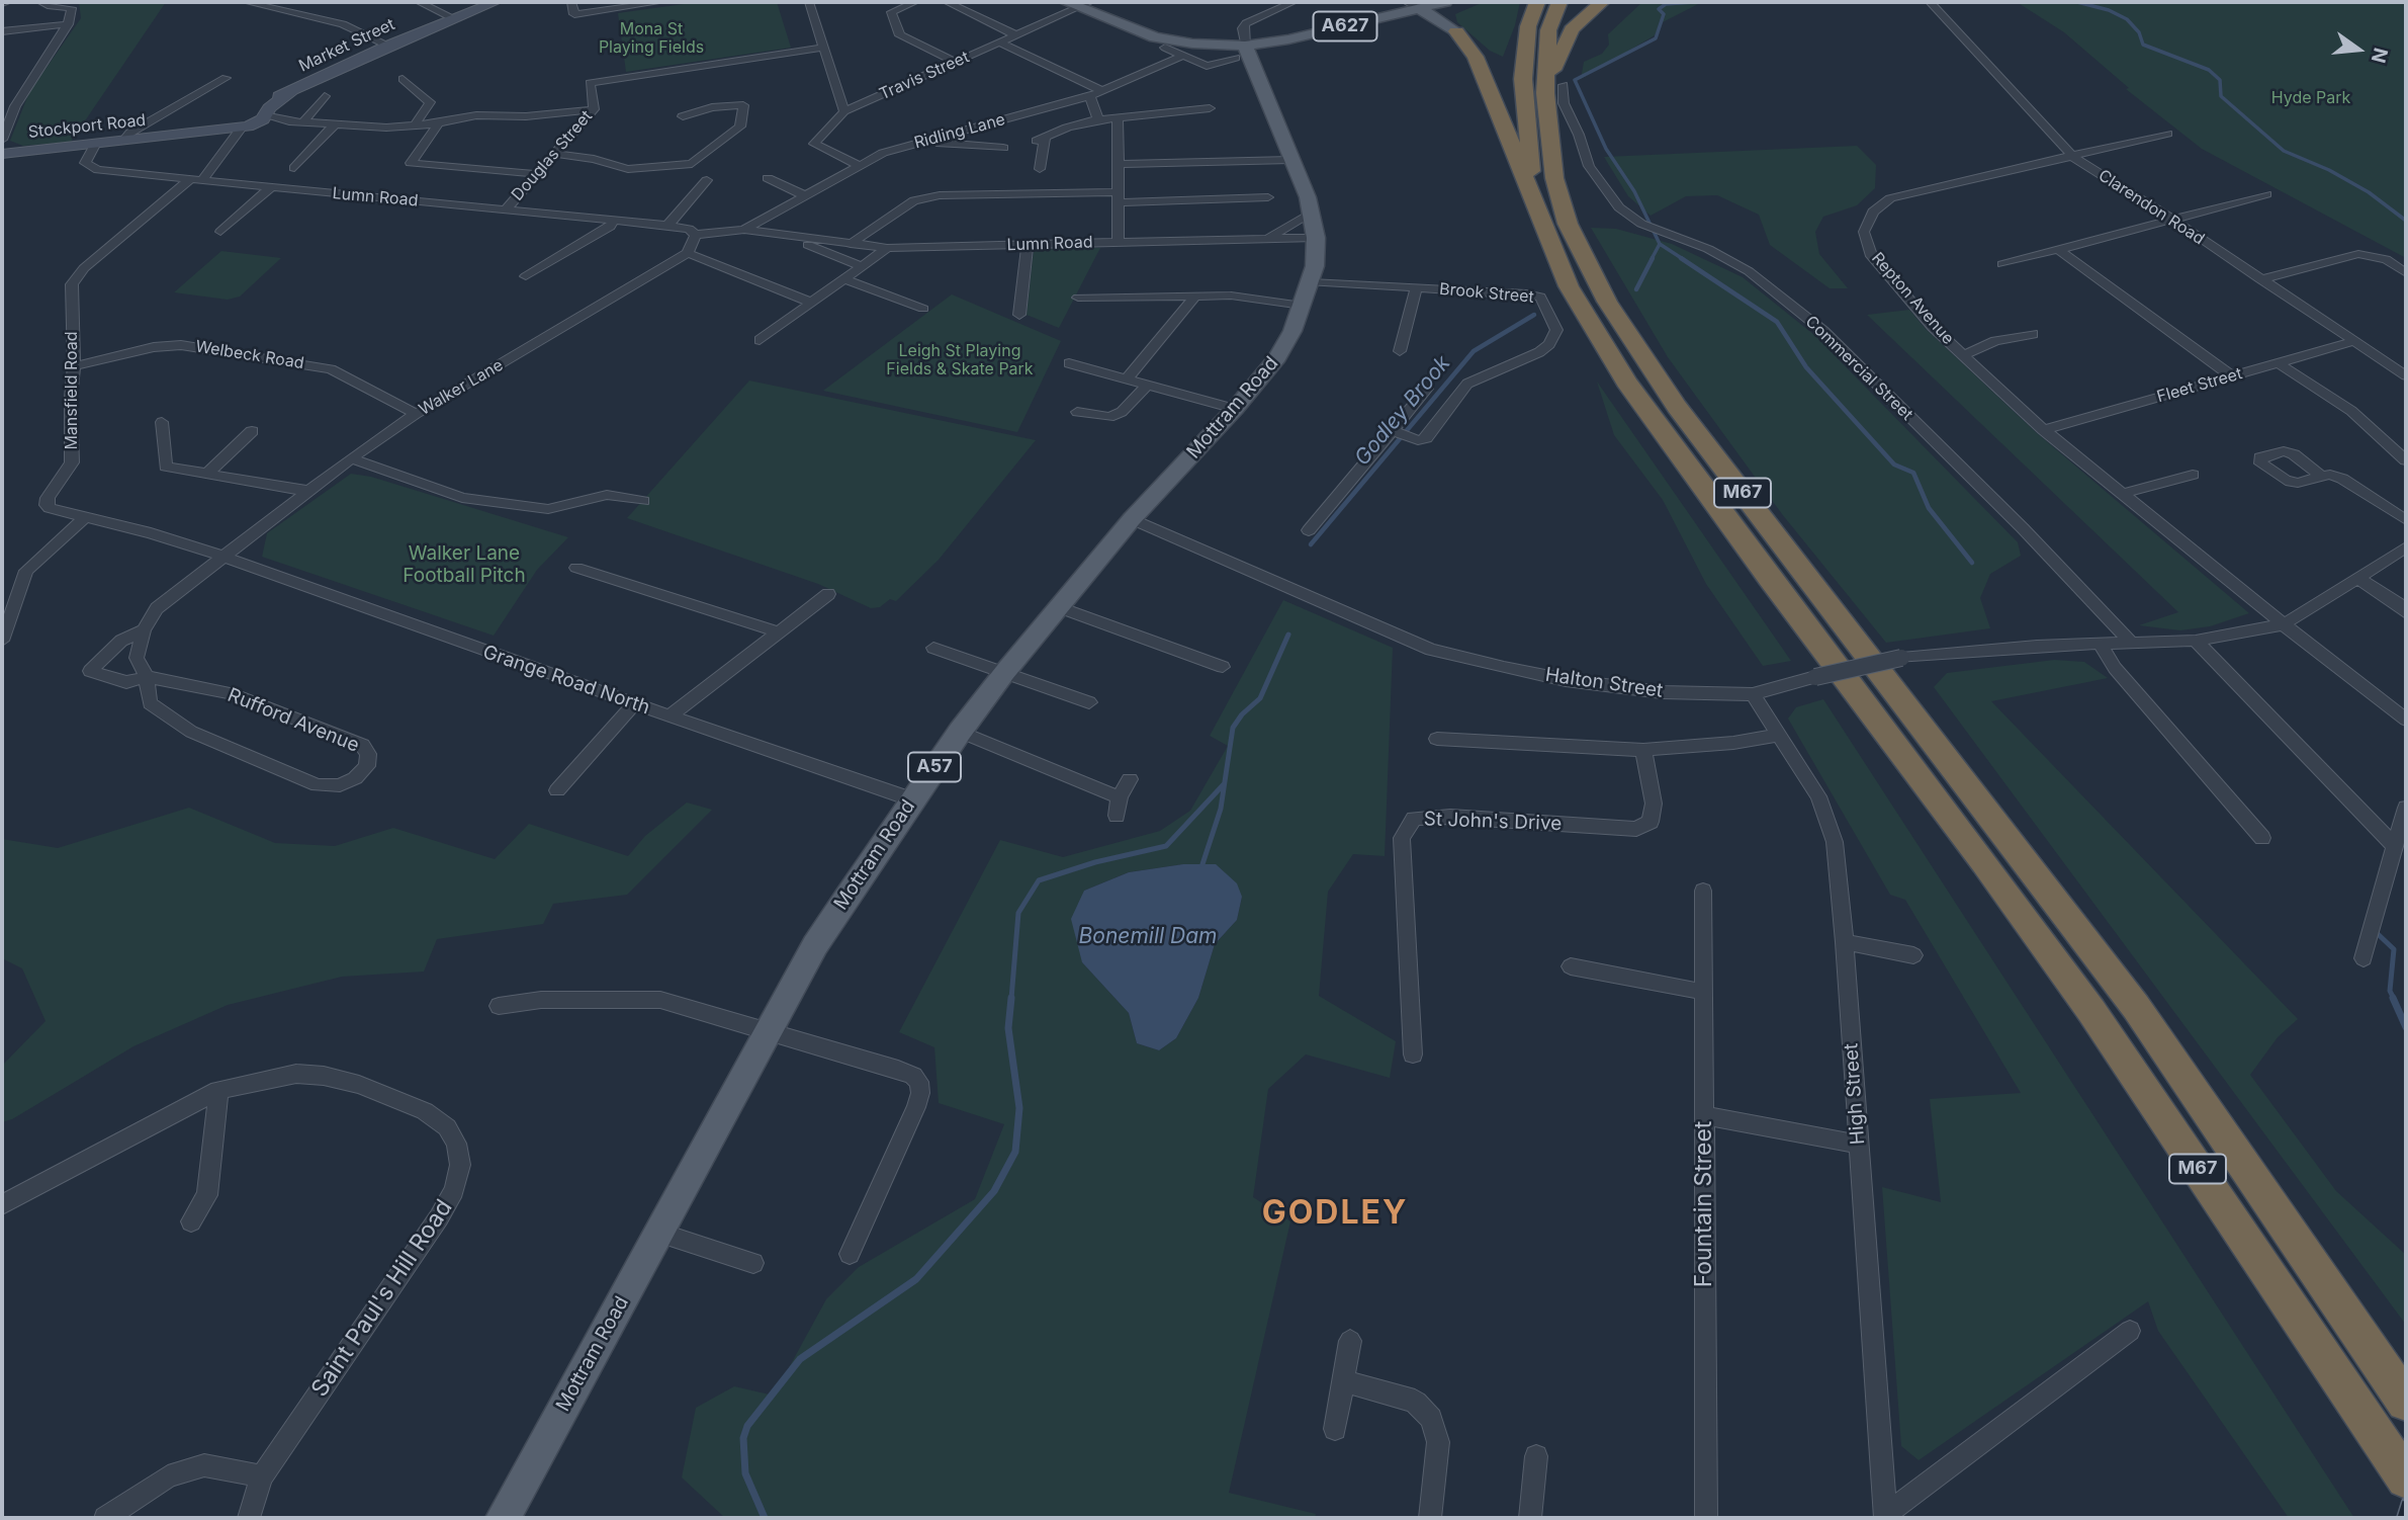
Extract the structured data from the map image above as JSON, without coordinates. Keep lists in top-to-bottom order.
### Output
{
  "streets": {
    "highway": ["M67"],
    "main road": [
      "A627",
      "Market Street",
      "Stockport Road",
      "Mottram Road",
      "A57"
    ],
    "street": [
      "Travis Street",
      "Ridling Lane",
      "Douglas Street",
      "Lumn Road",
      "Clarendon Road",
      "Brook Street",
      "Repton Avenue",
      "Welbeck Road",
      "Commercial Street",
      "Fleet Street",
      "Walker Lane",
      "Mansfield Road",
      "Grange Road North",
      "Halton Street",
      "Rufford Avenue",
      "St John's Drive",
      "High Street",
      "Fountain Street",
      "Saint Paul's Hill Road"
    ]
  },
  "crossings": [
    ["A627", "Travis Street"],
    ["A627", "Mottram Road"],
    ["Market Street", "Stockport Road"],
    ["Travis Street", "Ridling Lane"],
    ["Stockport Road", "Lumn Road"],
    ["Ridling Lane", "Lumn Road"],
    ["Douglas Street", "Lumn Road"],
    ["Lumn Road", "Mansfield Road"],
    ["Lumn Road", "Mottram Road"],
    ["Clarendon Road", "Repton Avenue"],
    ["Clarendon Road", "Fleet Street"],
    ["Brook Street", "Mottram Road"],
    ["Repton Avenue", "Fleet Street"],
    ["Repton Avenue", "Halton Street"],
    ["Welbeck Road", "Walker Lane"],
    ["Welbeck Road", "Mansfield Road"],
    ["Commercial Street", "M67"],
    ["Commercial Street", "Halton Street"],
    ["Walker Lane", "Mansfield Road"],
    ["Walker Lane", "Grange Road North"],
    ["Mansfield Road", "Grange Road North"],
    ["Mottram Road", "Grange Road North"],
    ["Mottram Road", "Halton Street"],
    ["Halton Street", "High Street"]
  ],
  "districts": ["GODLEY"],
  "water": ["Godley Brook", "Bonemill Dam"],
  "parks": [
    "Mona St Playing Fields",
    "Hyde Park",
    "Leigh St Playing Fields & Skate Park",
    "Walker Lane Football Pitch"
  ],
  "north": "right"
}
